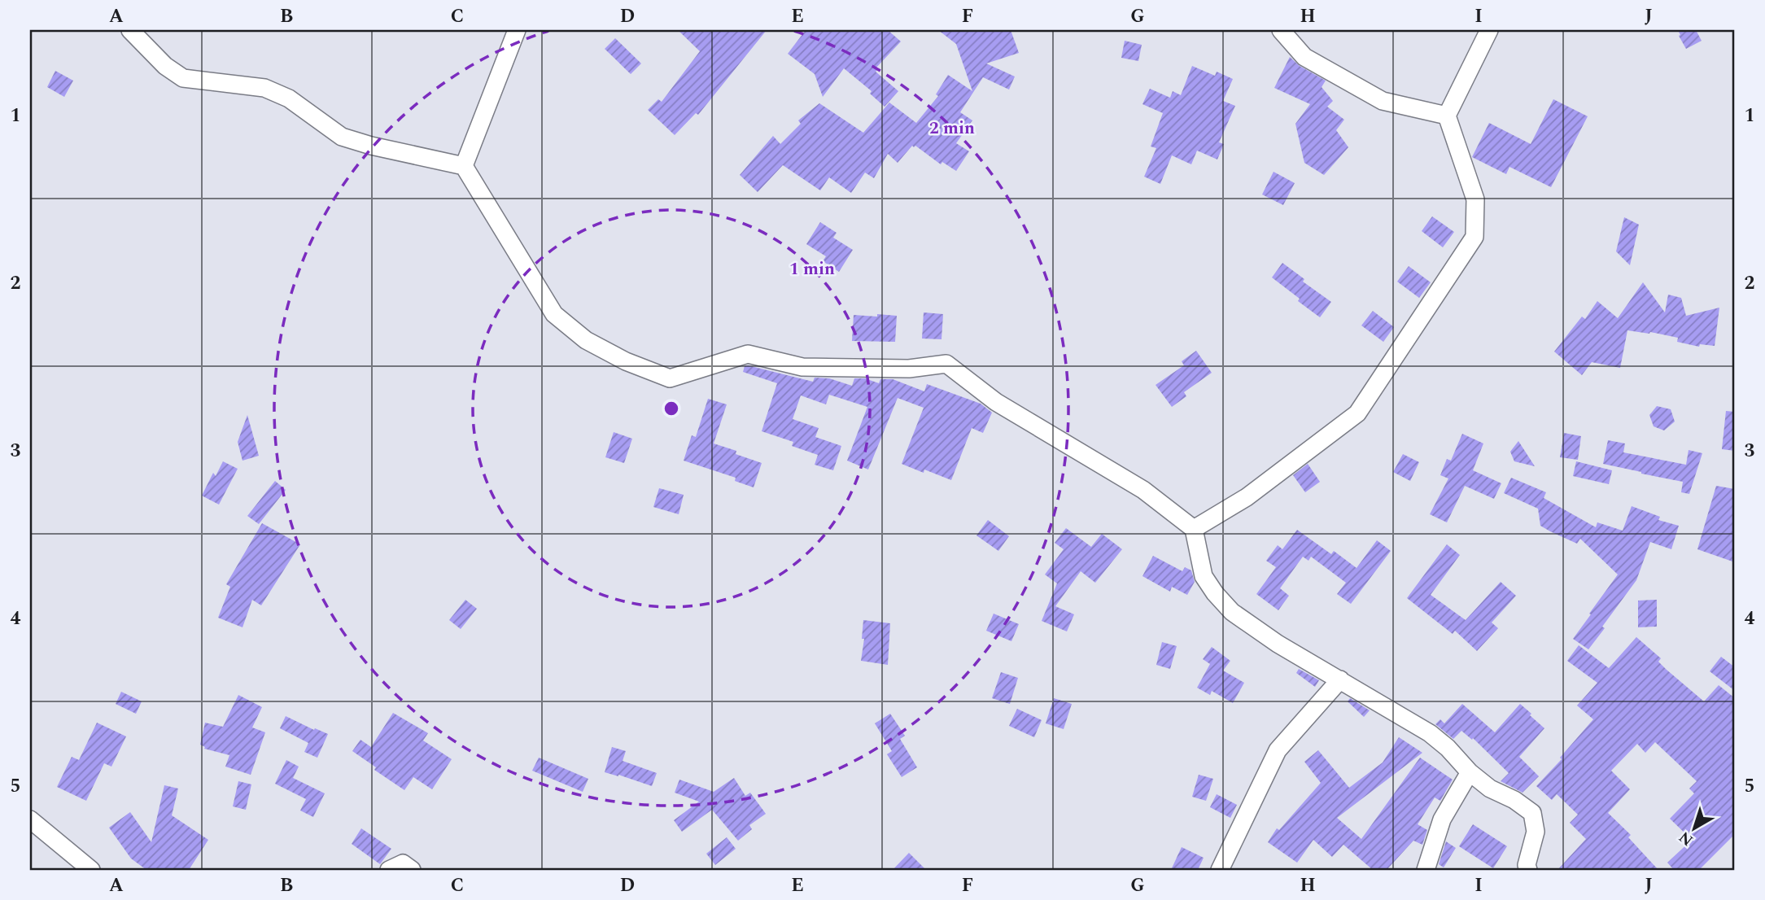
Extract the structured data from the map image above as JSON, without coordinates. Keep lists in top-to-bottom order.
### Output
{
  "north": "bottom left",
  "grid": {
    "columns": [
      "A",
      "B",
      "C",
      "D",
      "E",
      "F",
      "G",
      "H",
      "I",
      "J"
    ],
    "rows": [
      "1",
      "2",
      "3",
      "4",
      "5"
    ]
  },
  "rings": ["2 min", "1 min"]
}
